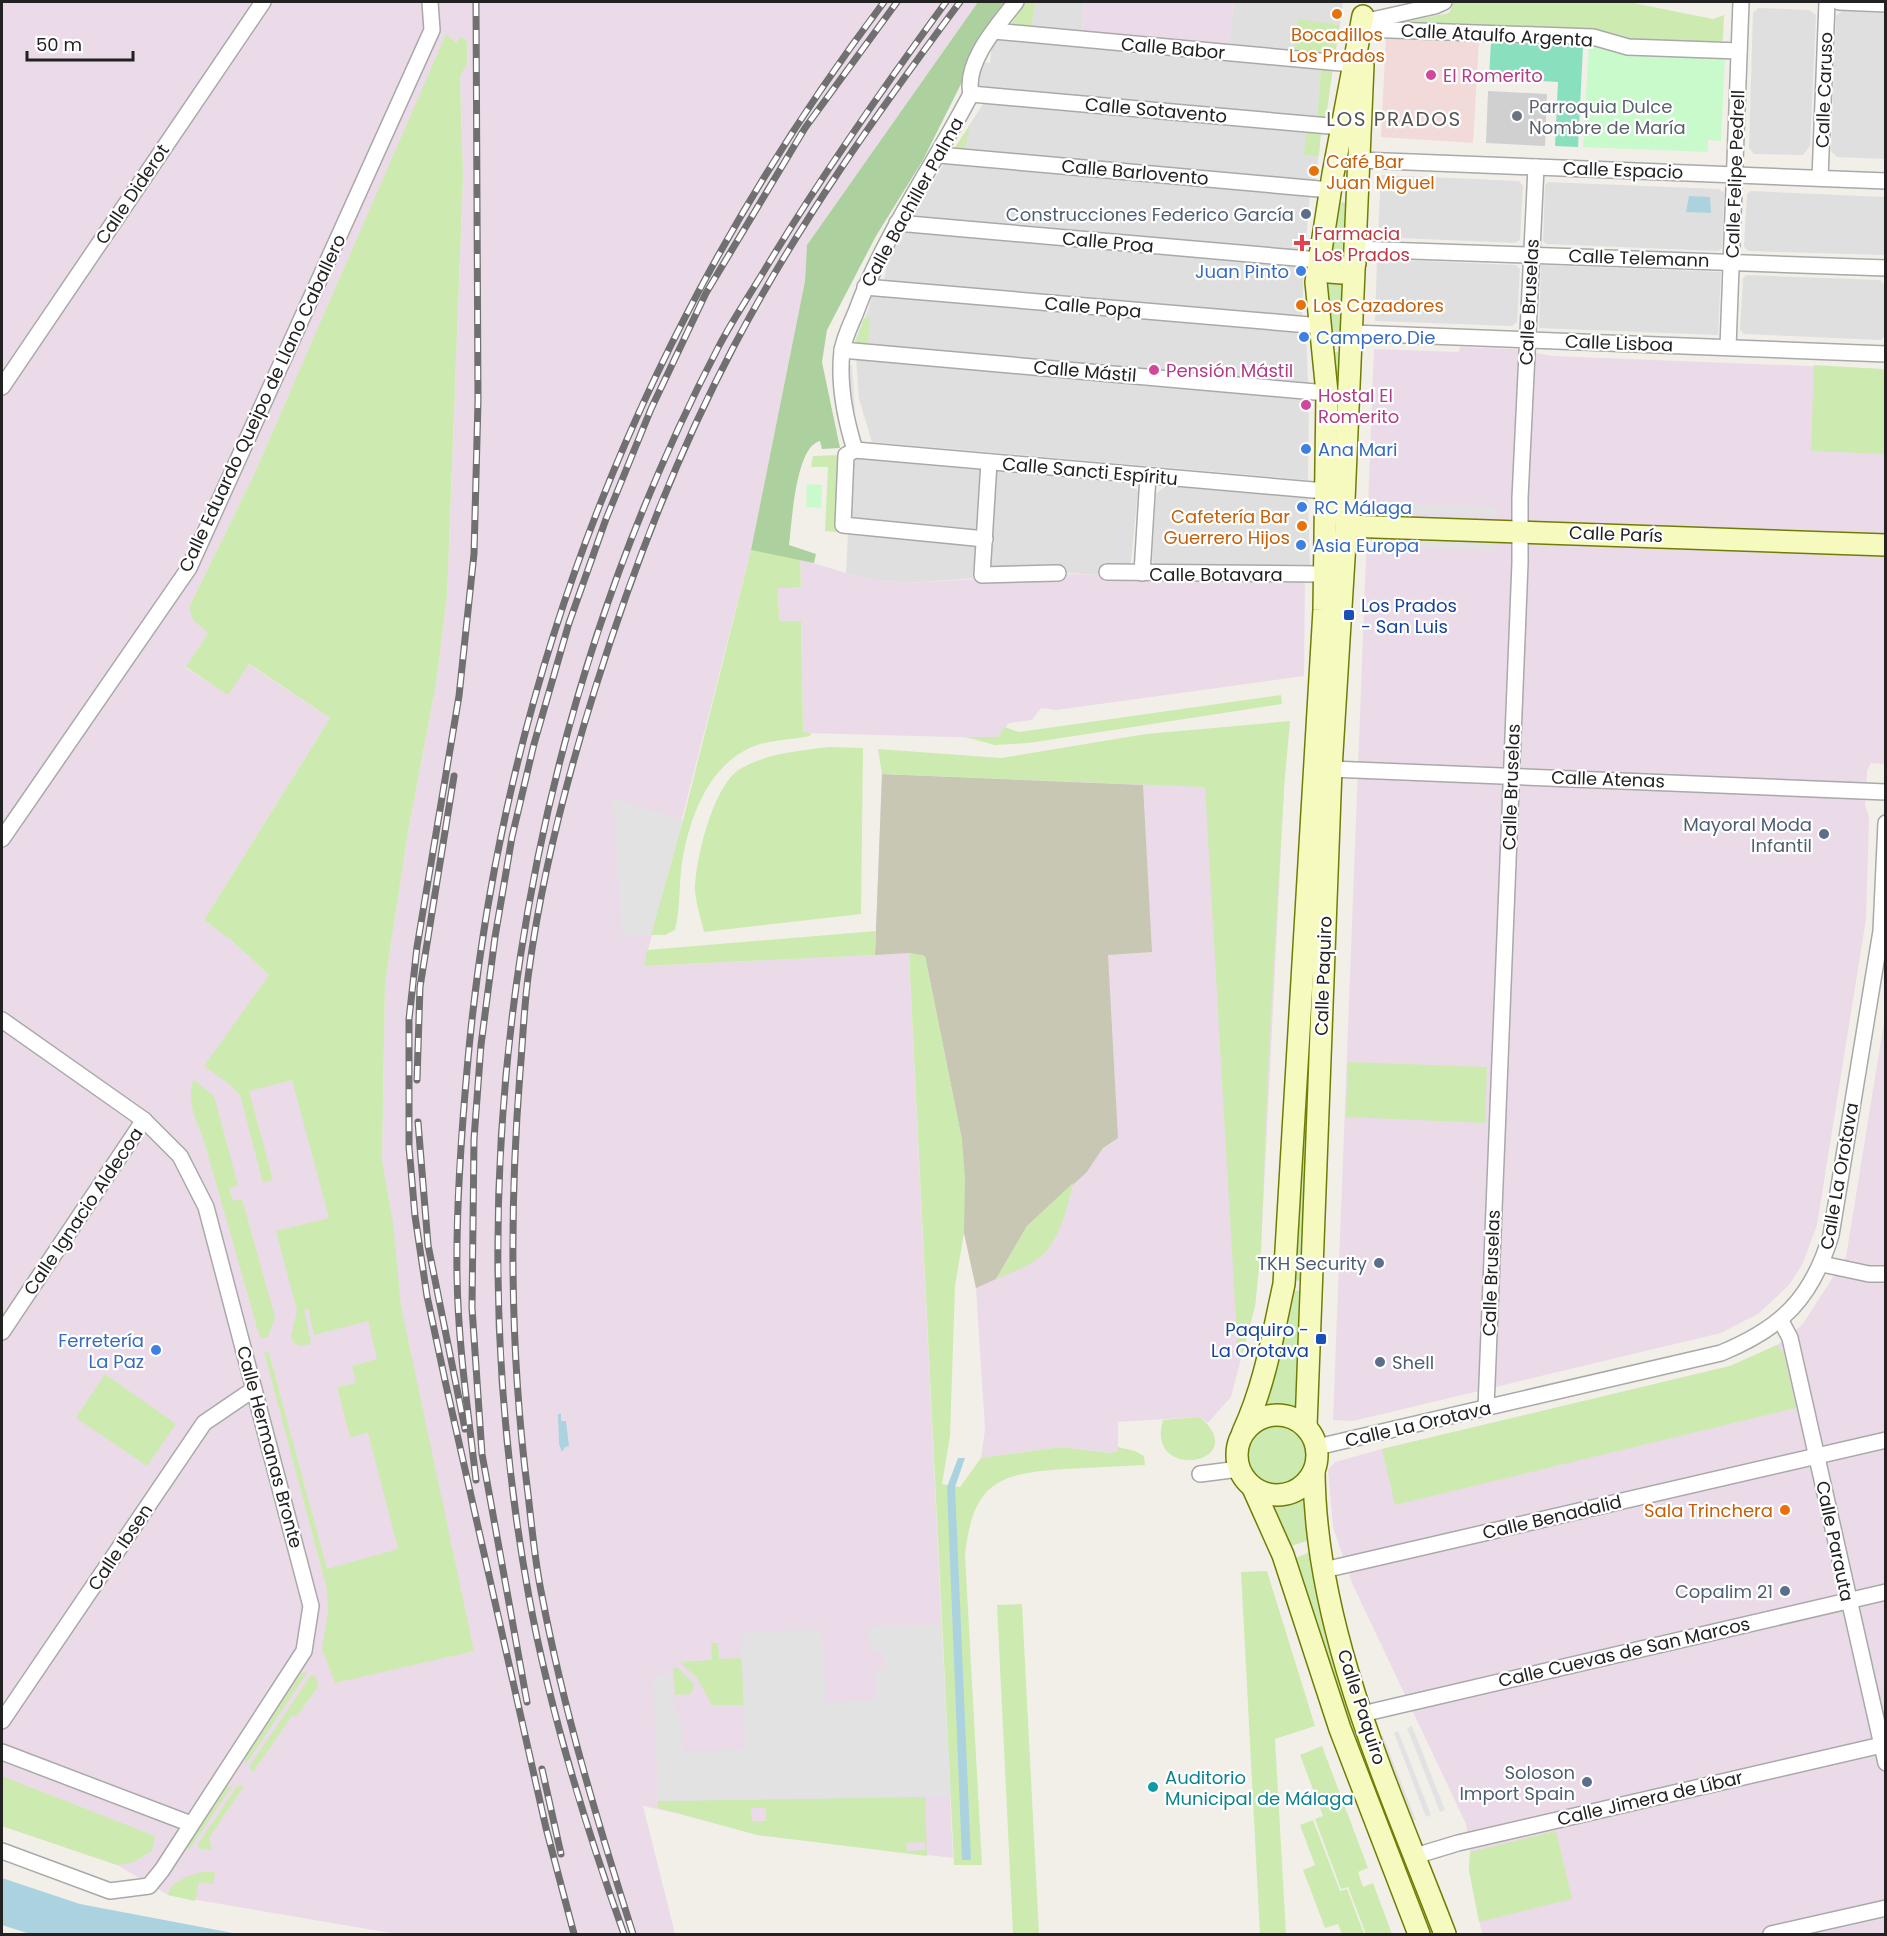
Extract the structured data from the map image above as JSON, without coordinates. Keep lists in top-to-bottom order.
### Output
{
  "streets": {
    "main road": ["Calle París", "Calle Paquiro"],
    "street": [
      "Calle Ataulfo Argenta",
      "Calle Babor",
      "Calle Caruso",
      "Calle Sotavento",
      "Calle Espacio",
      "Calle Barlovento",
      "Calle Felipe Pedrell",
      "Calle Diderot",
      "Calle Bachiller Palma",
      "Calle Proa",
      "Calle Telemann",
      "Calle Bruselas",
      "Calle Popa",
      "Calle Lisboa",
      "Calle Mástil",
      "Calle Eduardo Queipo de Llano Caballero",
      "Calle Sancti Espíritu",
      "Calle Botavara",
      "Calle Atenas",
      "Calle La Orotava",
      "Calle Ignacio Aldecoa",
      "Calle Hermanas Bronte",
      "Calle Benadalid",
      "Calle Parauta",
      "Calle Ibsen",
      "Calle Cuevas de San Marcos",
      "Calle Jimera de Líbar"
    ]
  },
  "crossings": [
    ["Calle Ataulfo Argenta", "Calle Felipe Pedrell"],
    ["Calle Ataulfo Argenta", "Calle Paquiro"],
    ["Calle Babor", "Calle Bachiller Palma"],
    ["Calle Babor", "Calle Paquiro"],
    ["Calle Caruso", "Calle Espacio"],
    ["Calle Sotavento", "Calle Bachiller Palma"],
    ["Calle Sotavento", "Calle Paquiro"],
    ["Calle Espacio", "Calle Felipe Pedrell"],
    ["Calle Espacio", "Calle Bruselas"],
    ["Calle Espacio", "Calle Paquiro"],
    ["Calle Barlovento", "Calle Bachiller Palma"],
    ["Calle Barlovento", "Calle Paquiro"],
    ["Calle Felipe Pedrell", "Calle Telemann"],
    ["Calle Felipe Pedrell", "Calle Lisboa"],
    ["Calle Bachiller Palma", "Calle Proa"],
    ["Calle Bachiller Palma", "Calle Popa"],
    ["Calle Bachiller Palma", "Calle Mástil"],
    ["Calle Bachiller Palma", "Calle Sancti Espíritu"],
    ["Calle Proa", "Calle Paquiro"],
    ["Calle Telemann", "Calle Bruselas"],
    ["Calle Telemann", "Calle Paquiro"],
    ["Calle Bruselas", "Calle Lisboa"],
    ["Calle Bruselas", "Calle París"],
    ["Calle Bruselas", "Calle Atenas"],
    ["Calle Bruselas", "Calle La Orotava"],
    ["Calle Popa", "Calle Paquiro"],
    ["Calle Lisboa", "Calle Paquiro"],
    ["Calle Mástil", "Calle Paquiro"],
    ["Calle Sancti Espíritu", "Calle Paquiro"],
    ["Calle París", "Calle Paquiro"],
    ["Calle Botavara", "Calle Paquiro"],
    ["Calle Atenas", "Calle Paquiro"],
    ["Calle Paquiro", "Calle La Orotava"],
    ["Calle Paquiro", "Calle Benadalid"],
    ["Calle Paquiro", "Calle Cuevas de San Marcos"],
    ["Calle Paquiro", "Calle Jimera de Líbar"],
    ["Calle La Orotava", "Calle Parauta"],
    ["Calle Ignacio Aldecoa", "Calle Hermanas Bronte"],
    ["Calle Hermanas Bronte", "Calle Ibsen"],
    ["Calle Benadalid", "Calle Parauta"],
    ["Calle Parauta", "Calle Cuevas de San Marcos"],
    ["Calle Parauta", "Calle Jimera de Líbar"]
  ],
  "districts": ["LOS PRADOS"],
  "places": {
    "other": [
      "Bocadillos Los Prados",
      "El Romerito",
      "Parroquia Dulce Nombre de María",
      "Café Bar Juan Miguel",
      "Construcciones Federico García",
      "Juan Pinto",
      "Los Cazadores",
      "Campero Die",
      "Pensión Mástil",
      "Hostal El Romerito",
      "Ana Mari",
      "RC Málaga",
      "Cafetería Bar Guerrero Hijos",
      "Asia Europa",
      "Mayoral Moda Infantil",
      "TKH Security",
      "Ferretería La Paz",
      "Shell",
      "Sala Trinchera",
      "Copalim 21",
      "Soloson Import Spain",
      "Auditorio Municipal de Málaga"
    ],
    "health": ["Farmacia Los Prados"],
    "transit": ["Los Prados - San Luis", "Paquiro - La Orotava"]
  },
  "scale_bar": "50 m"
}
